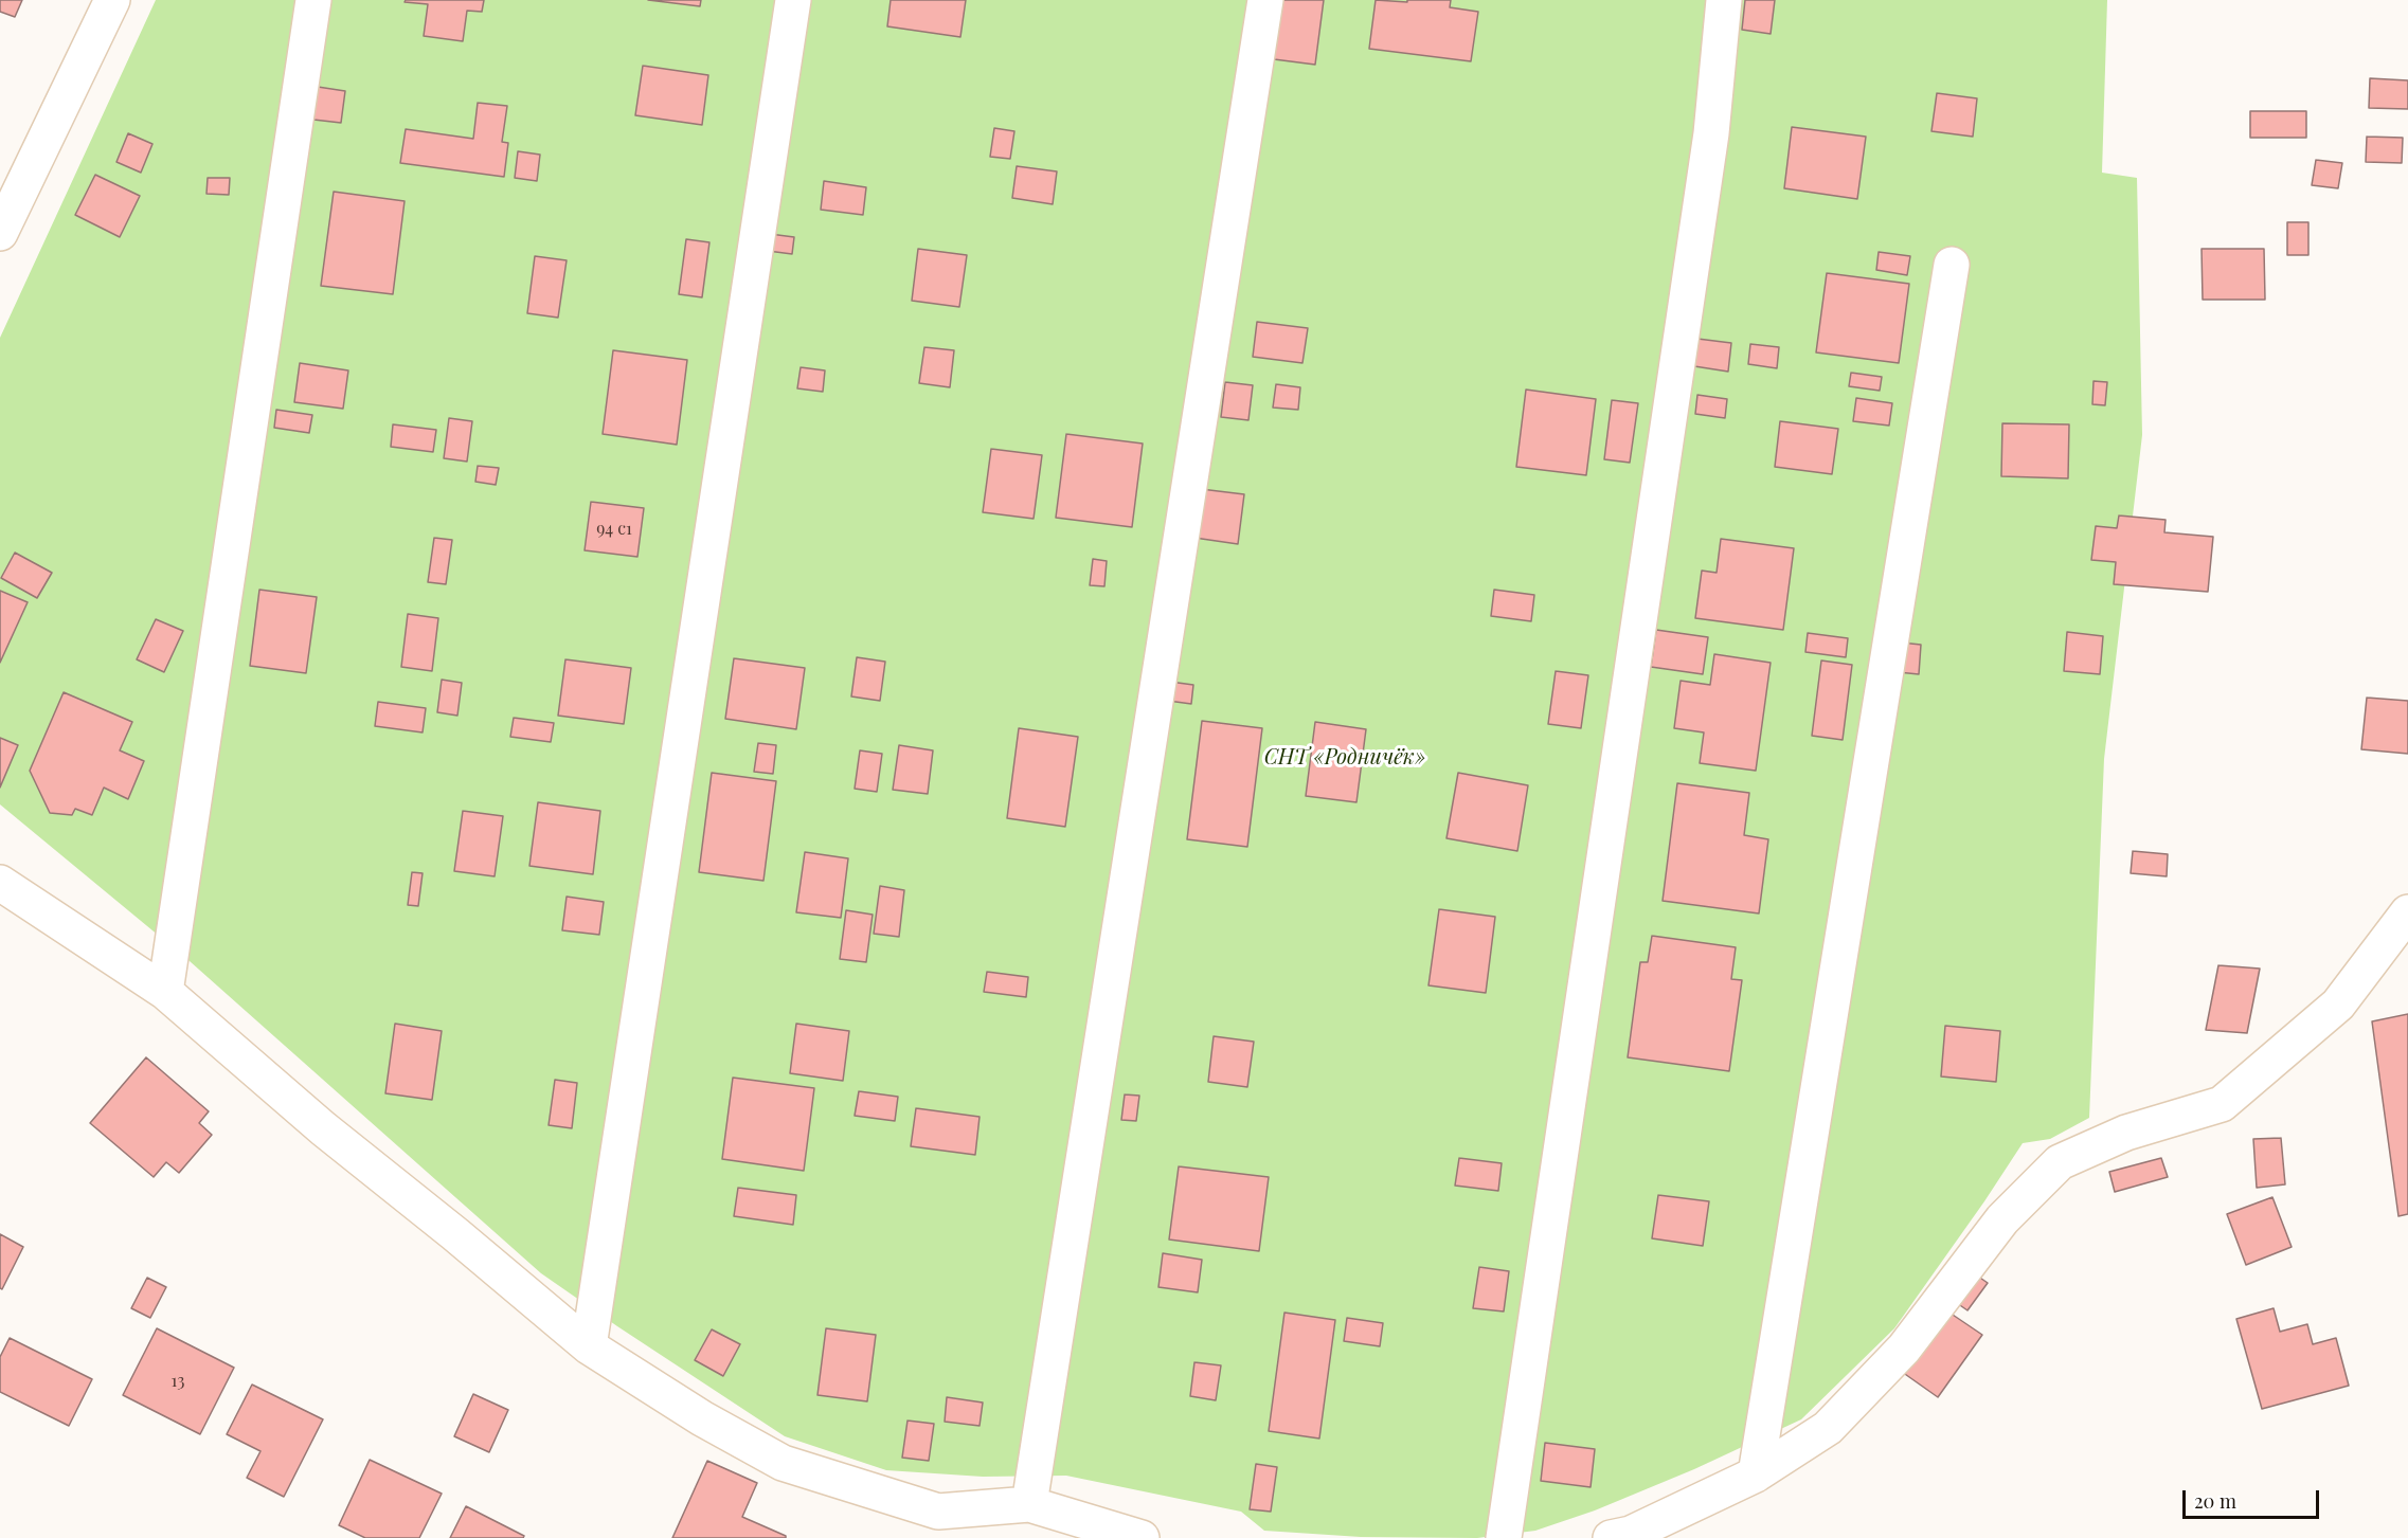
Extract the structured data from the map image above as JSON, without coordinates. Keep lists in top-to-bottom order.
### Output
{
  "parks": ["СНТ «Родничёк»"],
  "house_numbers": ["94 с1", "13"],
  "scale_bar": "20 m"
}
